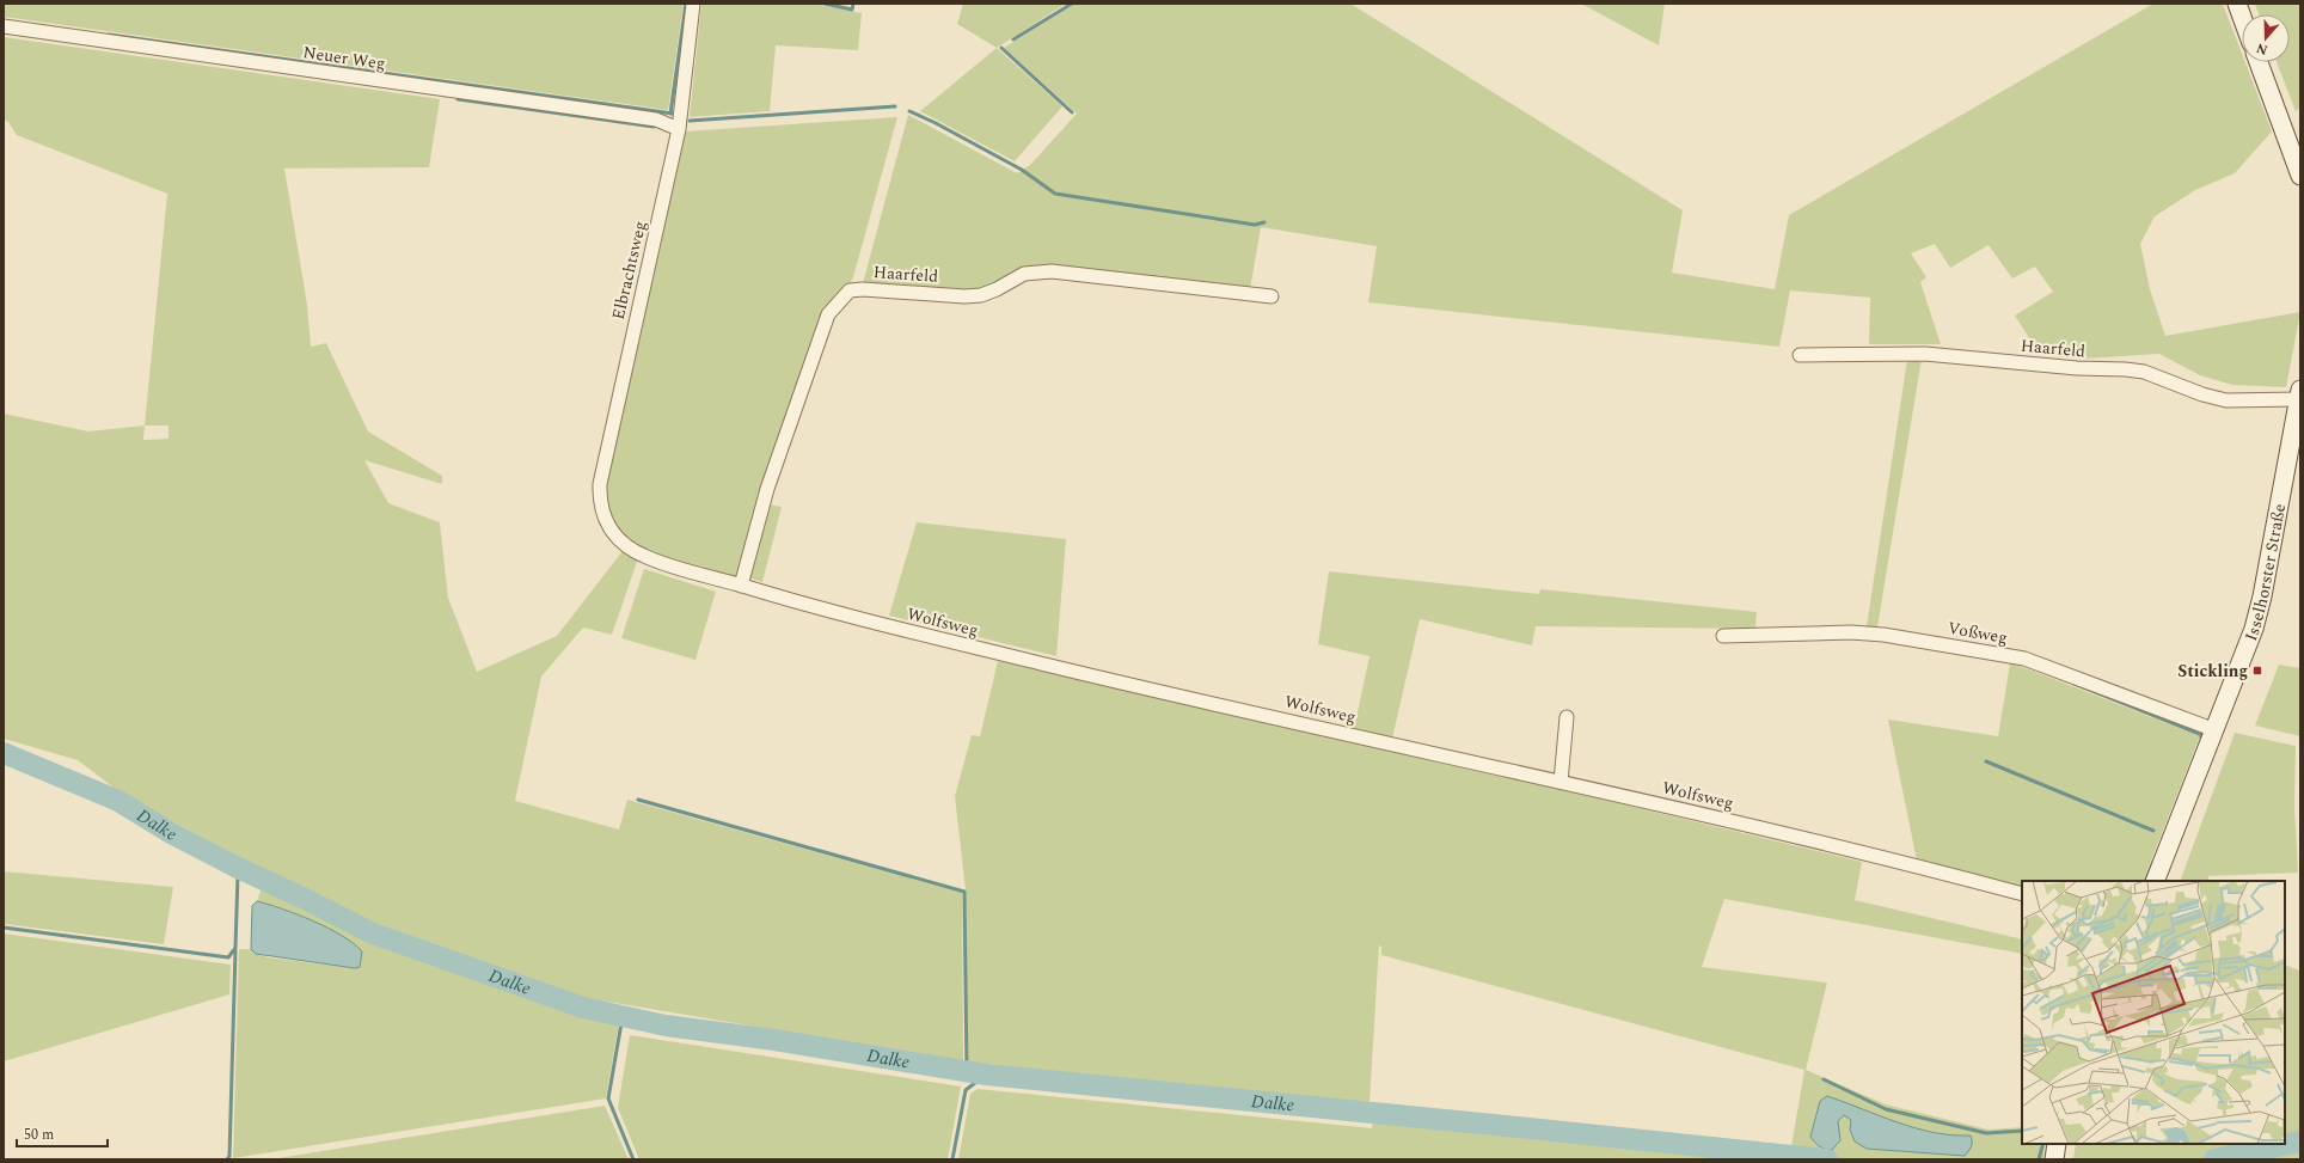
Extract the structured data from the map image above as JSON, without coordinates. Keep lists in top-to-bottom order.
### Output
{
  "streets": {
    "street": [
      "Neuer Weg",
      "Elbrachtsweg",
      "Haarfeld",
      "Isselhorster Straße",
      "Wolfsweg",
      "Voßweg"
    ]
  },
  "crossings": [
    ["Neuer Weg", "Elbrachtsweg"],
    ["Elbrachtsweg", "Wolfsweg"],
    ["Haarfeld", "Isselhorster Straße"],
    ["Haarfeld", "Wolfsweg"],
    ["Isselhorster Straße", "Voßweg"]
  ],
  "water": ["Dalke"],
  "places": {
    "transit": ["Stickling"]
  },
  "scale_bar": "50 m",
  "north": "bottom"
}
